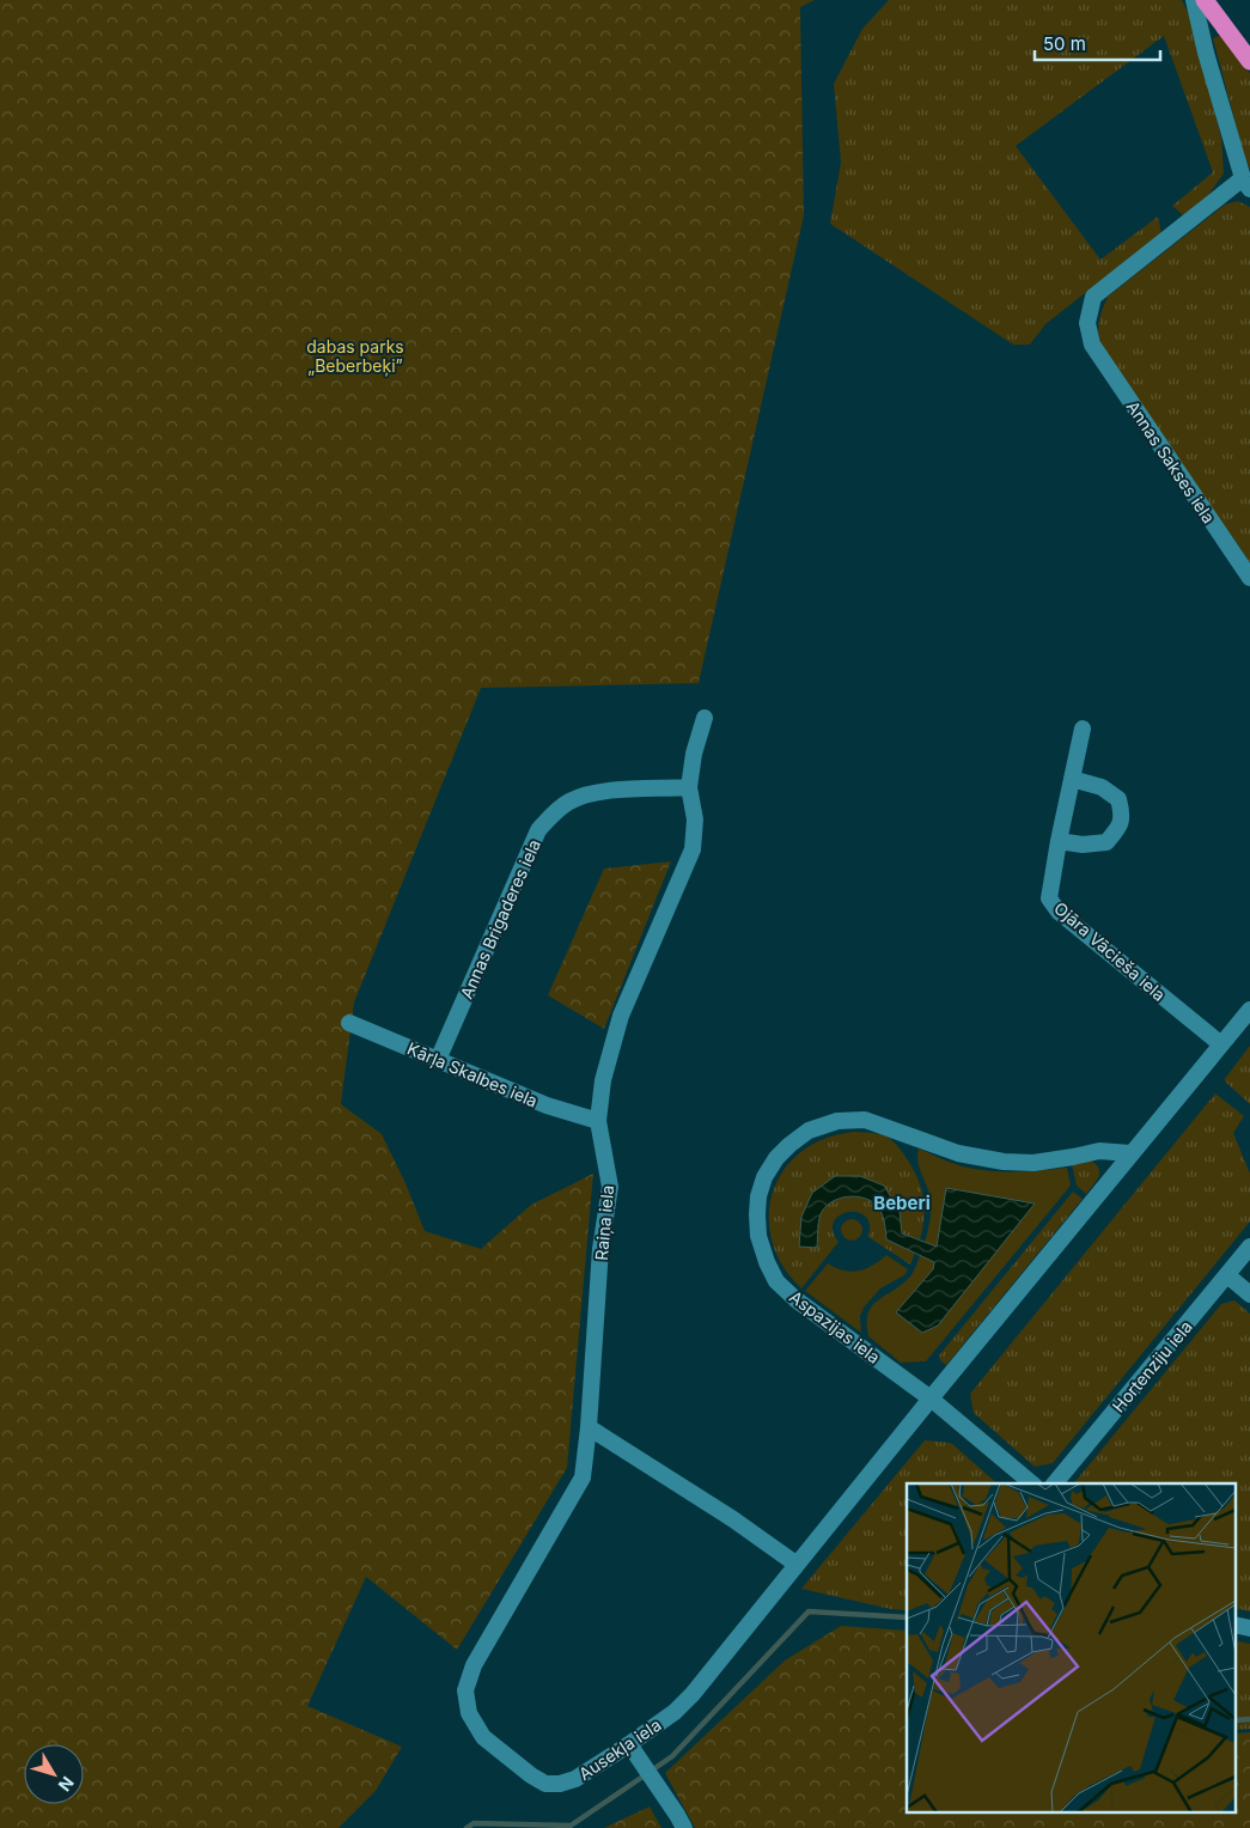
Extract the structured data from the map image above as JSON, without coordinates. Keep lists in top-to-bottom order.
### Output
{
  "streets": {
    "street": [
      "Annas Sakses iela",
      "Annas Brigaderes iela",
      "Ojāra Vācieša iela",
      "Kārļa Skalbes iela",
      "Raiņa iela",
      "Aspazijas iela",
      "Hortenziju iela",
      "Ausekļa iela"
    ]
  },
  "crossings": [
    ["Annas Brigaderes iela", "Kārļa Skalbes iela"],
    ["Annas Brigaderes iela", "Raiņa iela"],
    ["Kārļa Skalbes iela", "Raiņa iela"],
    ["Raiņa iela", "Ausekļa iela"],
    ["Aspazijas iela", "Ausekļa iela"]
  ],
  "districts": ["Beberi"],
  "parks": ["dabas parks „Beberbeķi”"],
  "scale_bar": "50 m",
  "north": "bottom right"
}
